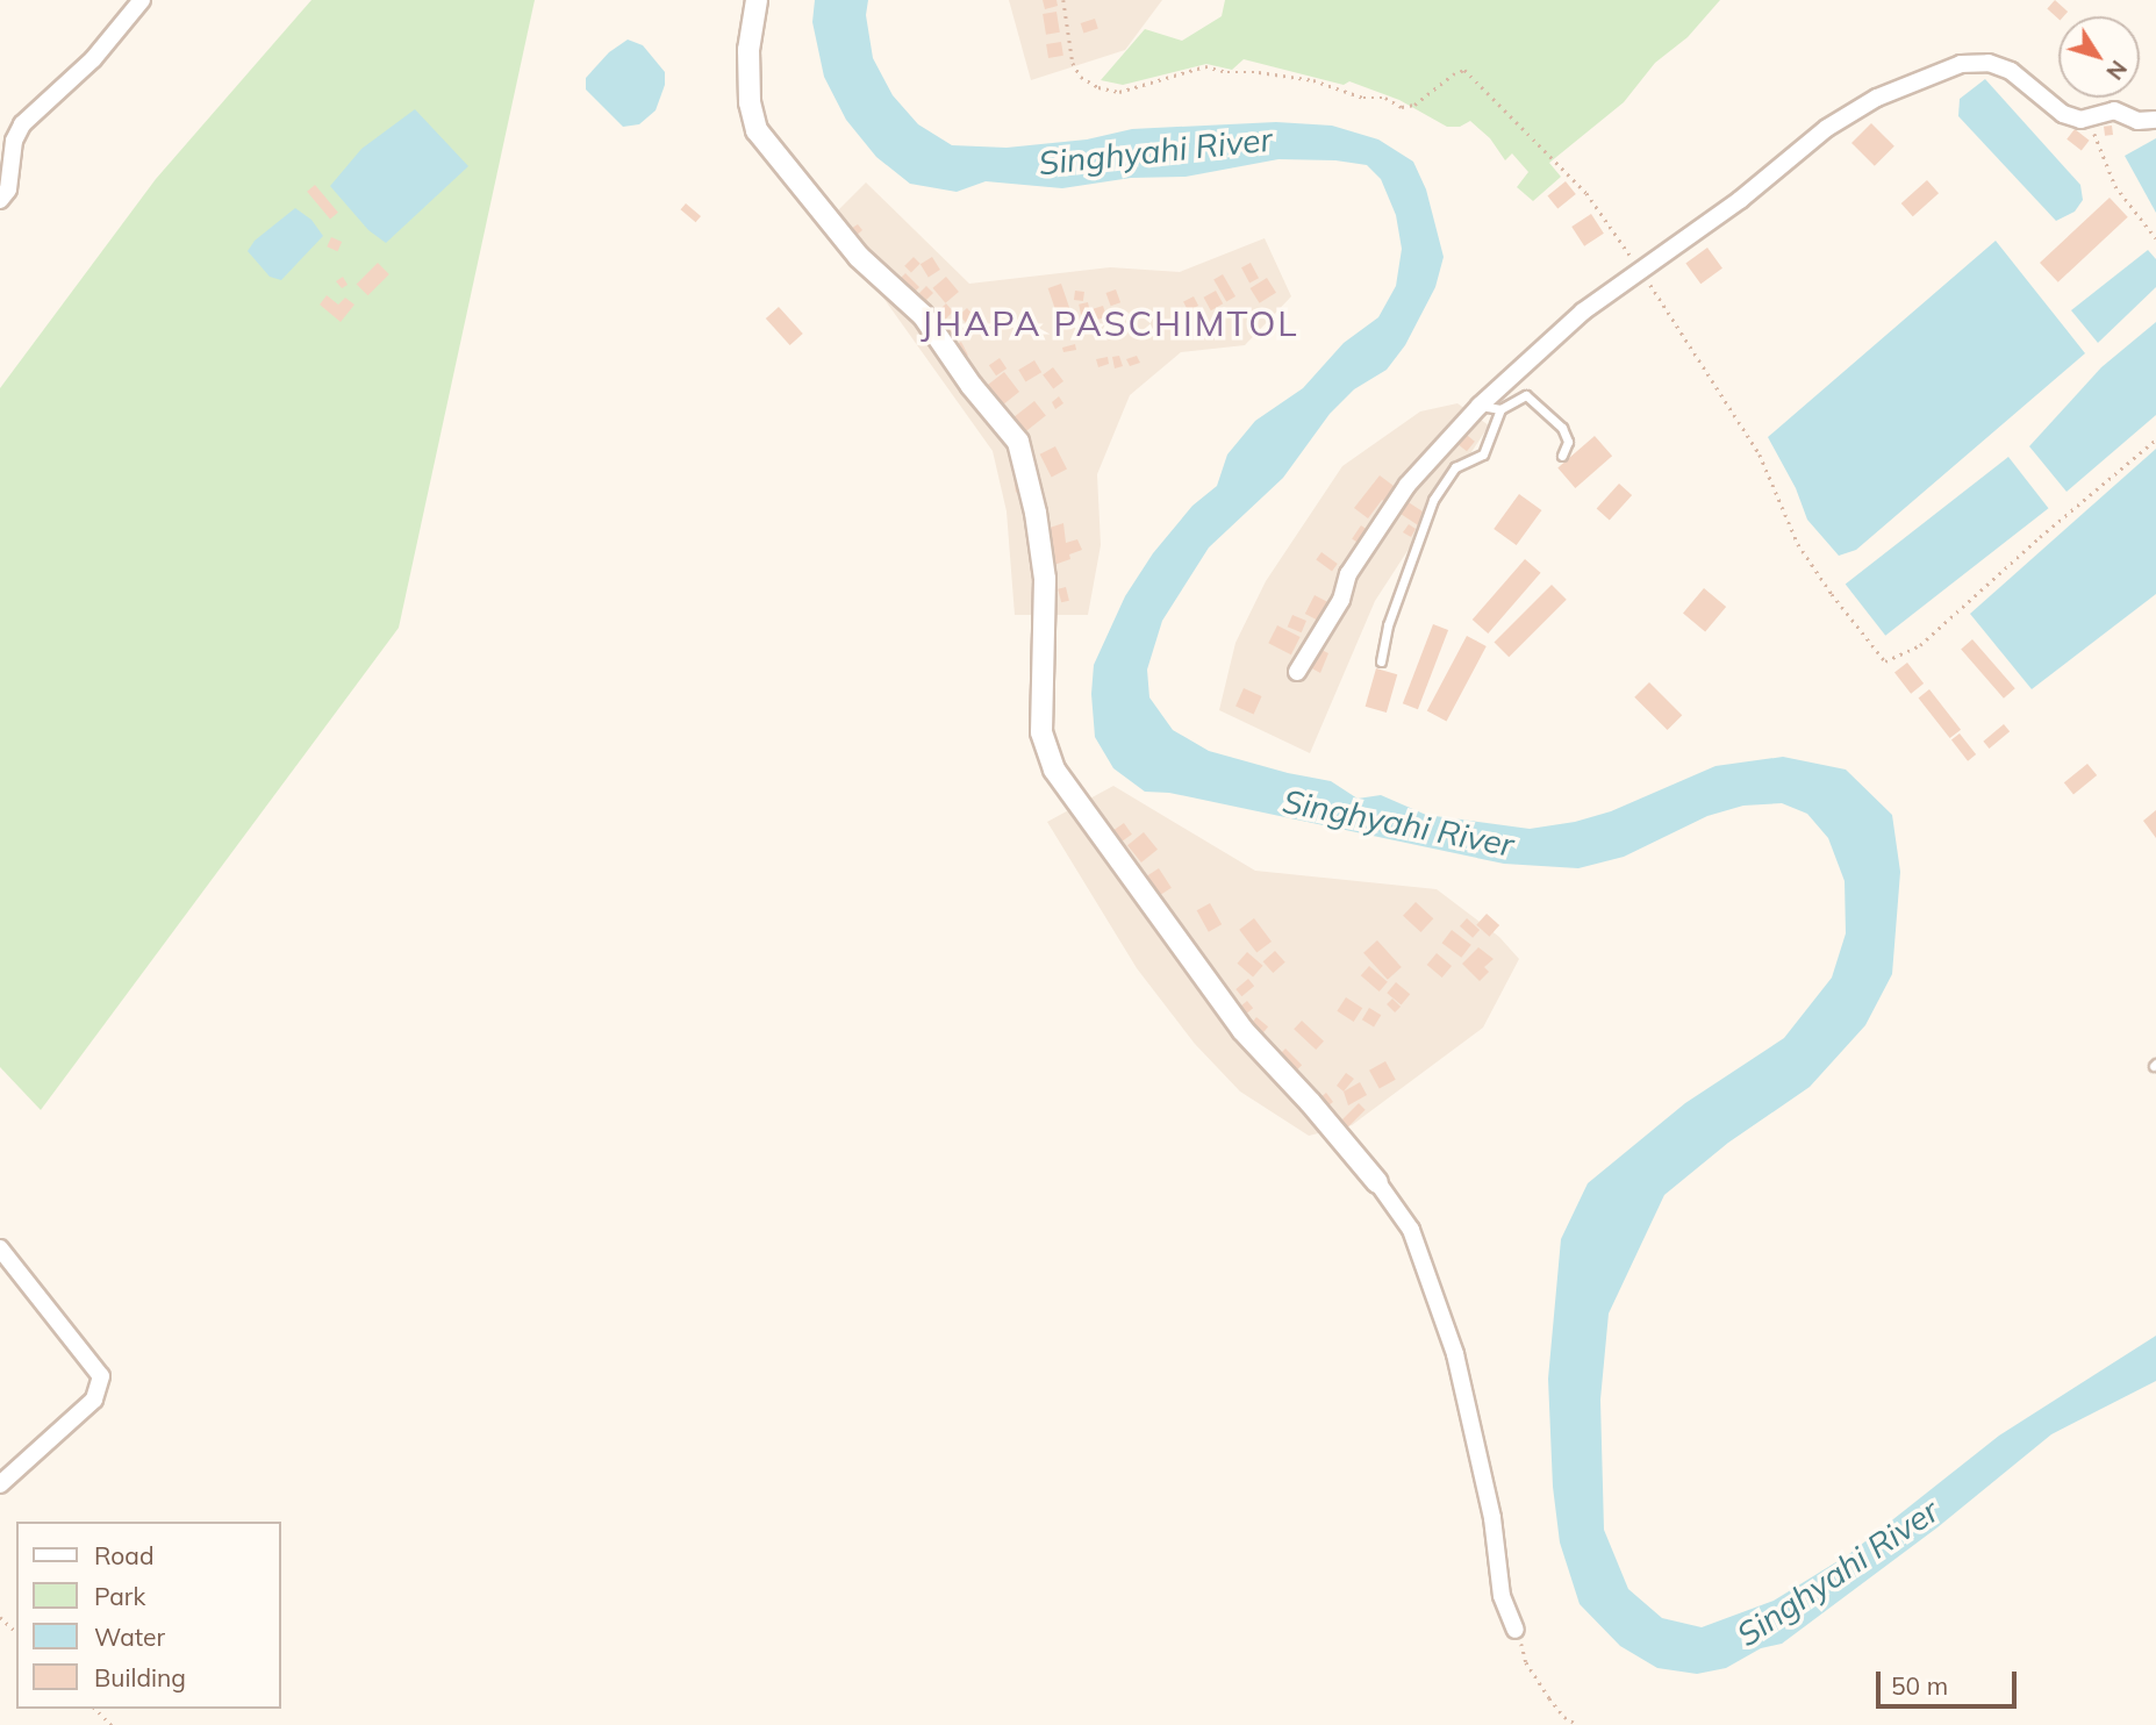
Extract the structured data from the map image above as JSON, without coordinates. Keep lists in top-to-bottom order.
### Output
{
  "districts": ["JHAPA PASCHIMTOL"],
  "water": ["Singhyahi River"],
  "legend": [
    "Road",
    "Park",
    "Water",
    "Building"
  ],
  "scale_bar": "50 m",
  "north": "bottom right"
}
